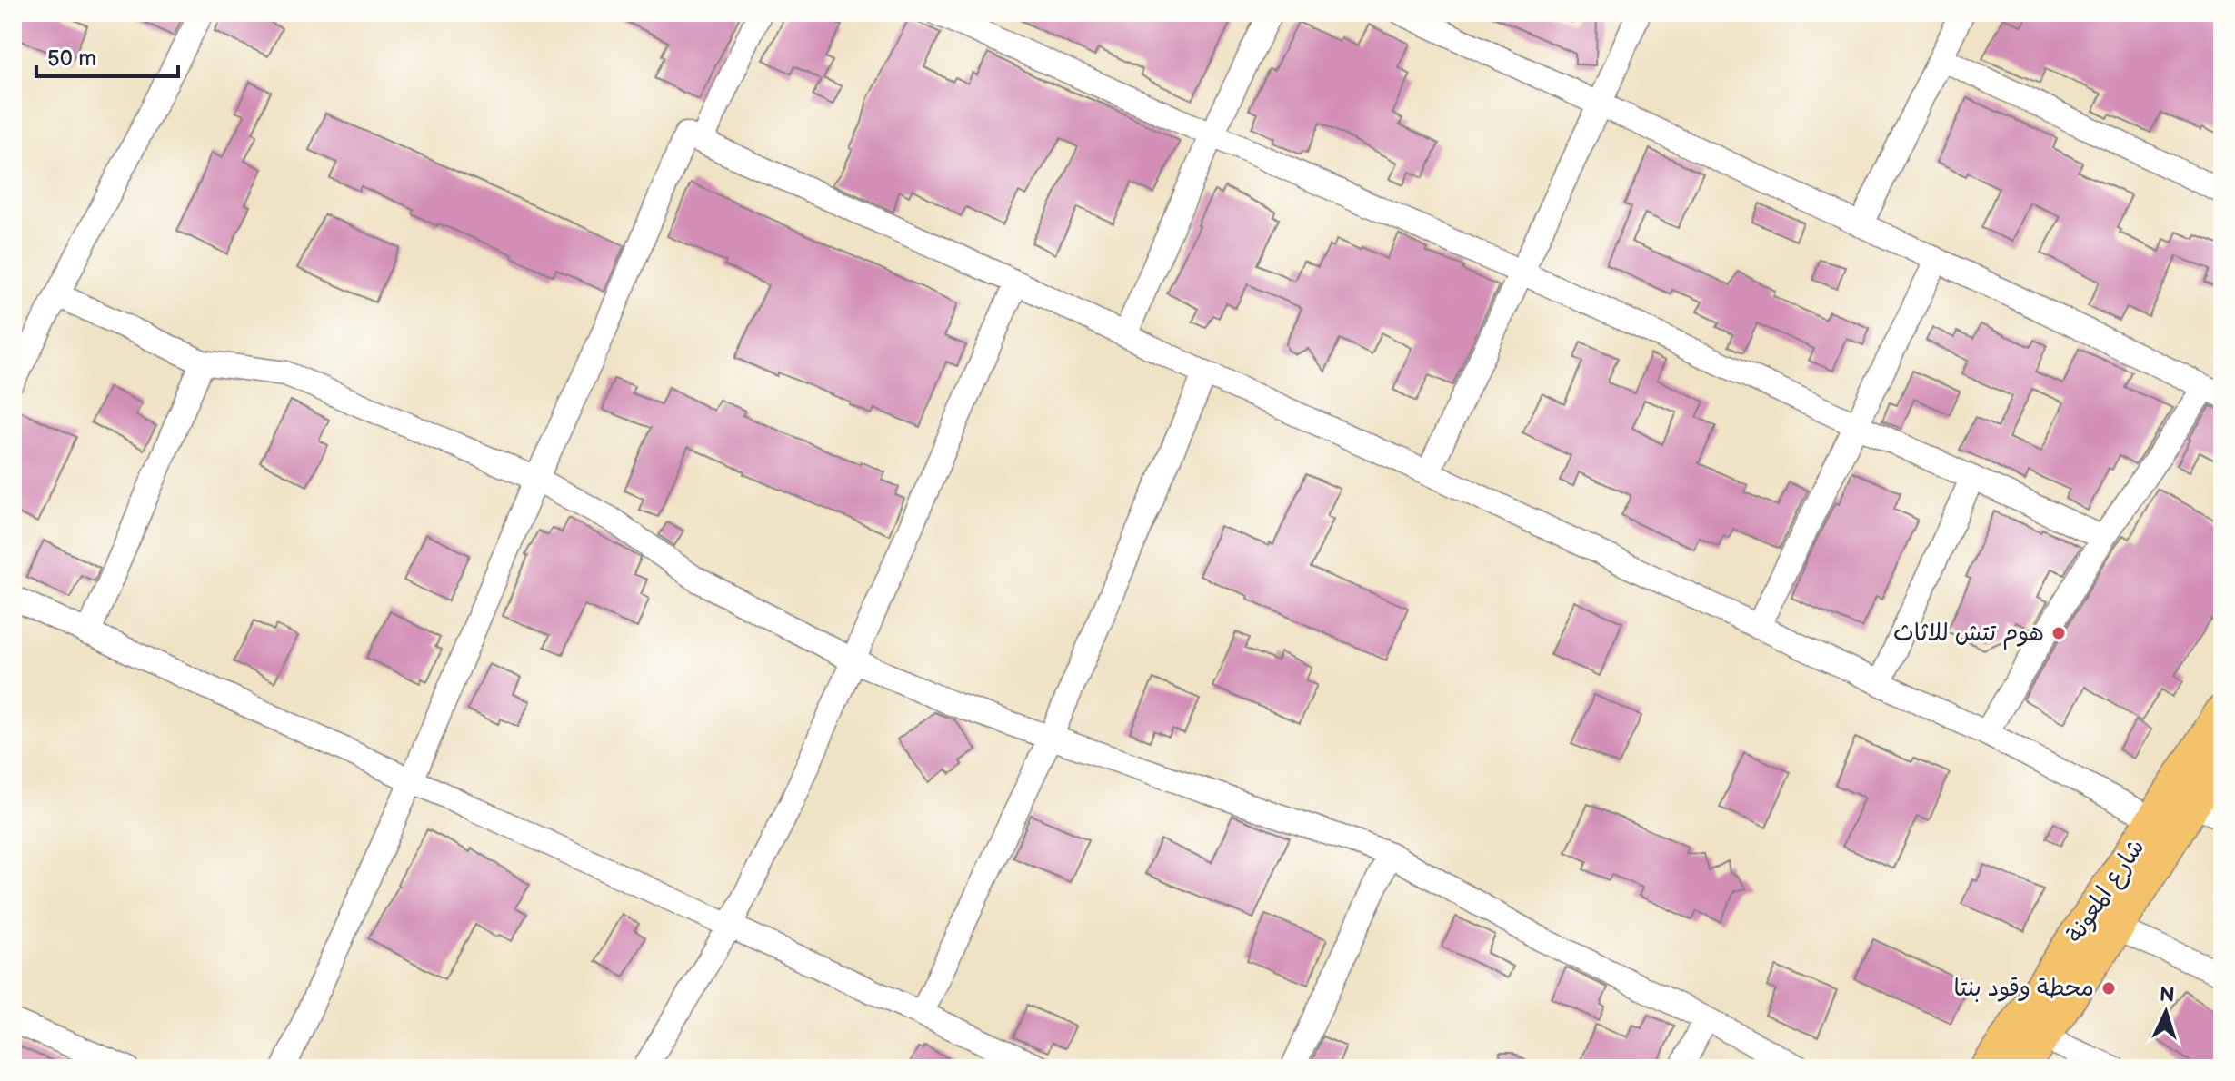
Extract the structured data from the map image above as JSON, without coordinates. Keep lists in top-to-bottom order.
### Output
{
  "streets": {
    "highway": ["شارع المعونة"]
  },
  "places": ["هوم تتش للاثاث", "محطة وقود بنتا"],
  "scale_bar": "50 m",
  "north": "top"
}
